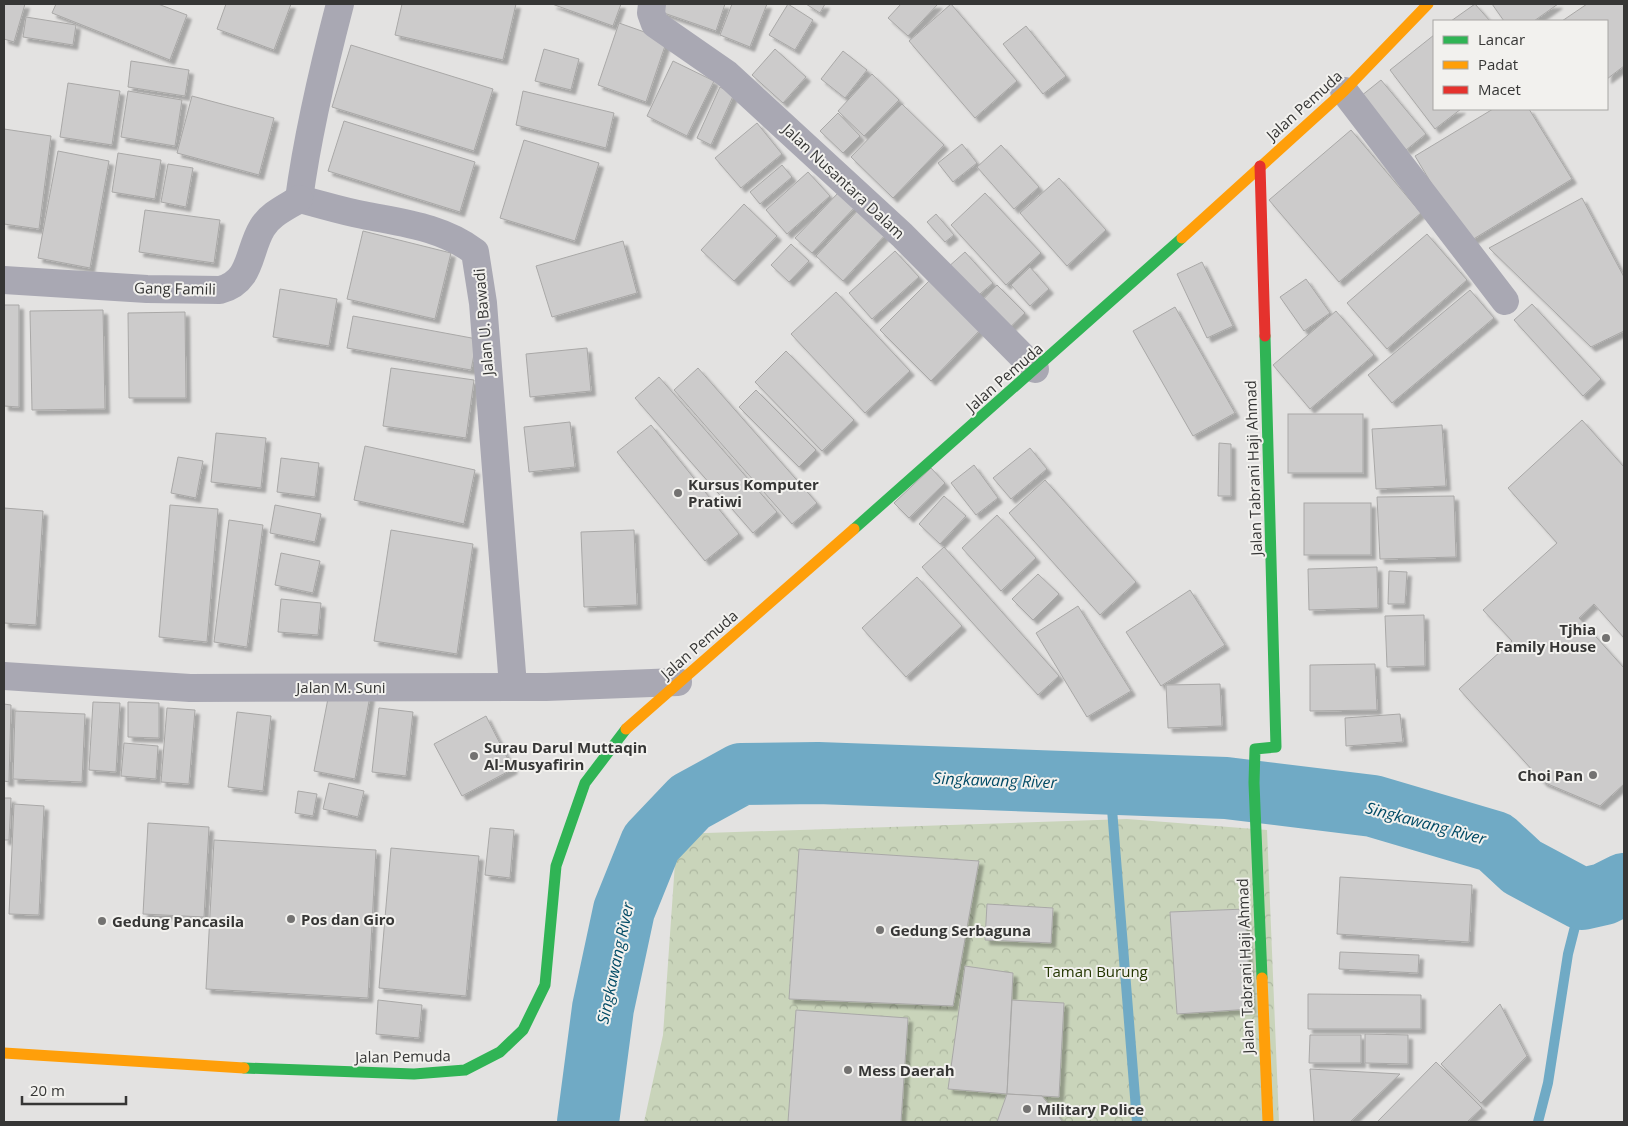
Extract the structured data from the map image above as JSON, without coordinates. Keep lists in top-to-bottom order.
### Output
{
  "streets": {
    "main road": ["Jalan Pemuda", "Jalan Tabrani Haji Ahmad"],
    "street": [
      "Jalan Nusantara Dalam",
      "Gang Famili",
      "Jalan U. Bawadi",
      "Jalan M. Suni"
    ]
  },
  "crossings": [
    ["Jalan Pemuda", "Jalan Nusantara Dalam"],
    ["Jalan Pemuda", "Jalan Tabrani Haji Ahmad"],
    ["Jalan Pemuda", "Jalan M. Suni"],
    ["Gang Famili", "Jalan U. Bawadi"],
    ["Jalan U. Bawadi", "Jalan M. Suni"]
  ],
  "water": ["Singkawang River"],
  "parks": ["Taman Burung"],
  "places": [
    "Kursus Komputer Pratiwi",
    "Tjhia Family House",
    "Surau Darul Muttaqin Al-Musyafirin",
    "Choi Pan",
    "Pos dan Giro",
    "Gedung Pancasila",
    "Gedung Serbaguna",
    "Mess Daerah",
    "Military Police"
  ],
  "legend": ["Lancar", "Padat", "Macet"],
  "scale_bar": "20 m"
}
